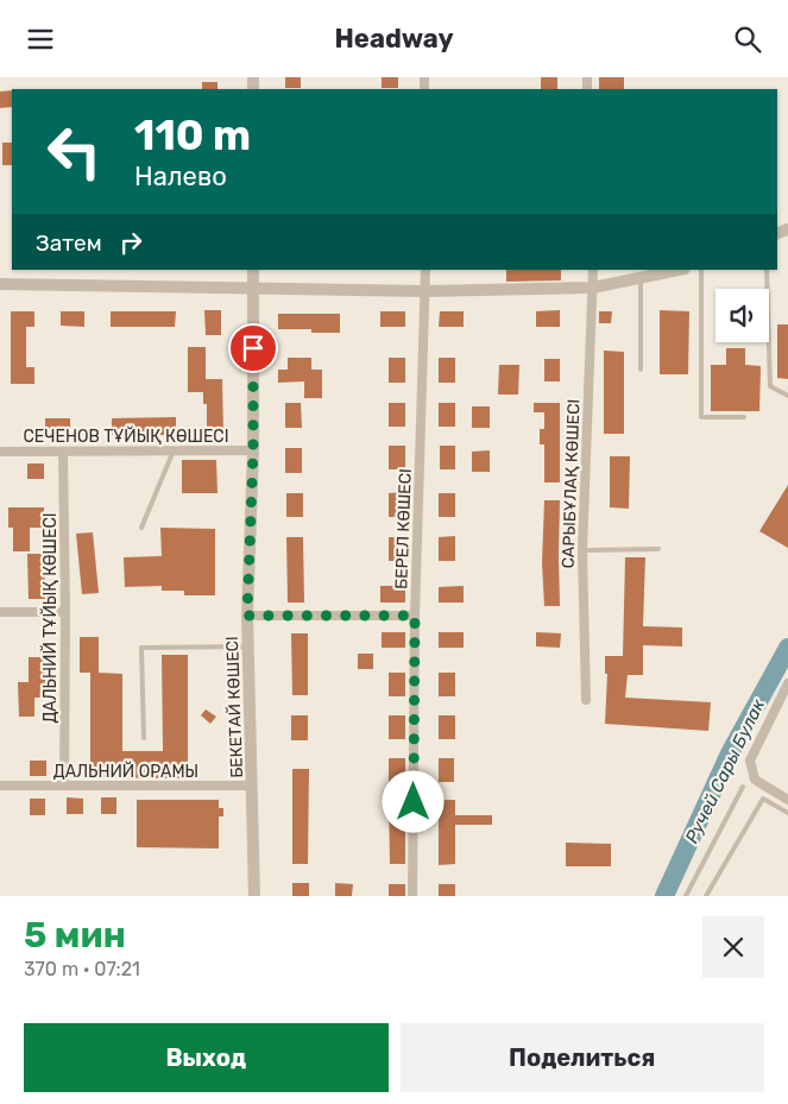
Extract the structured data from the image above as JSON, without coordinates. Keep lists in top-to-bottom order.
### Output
{
  "streets": {
    "street": [
      "СЕЧЕНОВ ТҰЙЫҚ КӨШЕСІ",
      "САРЫБҰЛАҚ КӨШЕСІ",
      "БЕРЕЛ КӨШЕСІ",
      "ДАЛЬНИЙ ТҰЙЫҚ КӨШЕСІ",
      "БЕКЕТАЙ КӨШЕСІ",
      "ДАЛЬНИЙ ОРАМЫ"
    ]
  },
  "crossings": [
    ["СЕЧЕНОВ ТҰЙЫҚ КӨШЕСІ", "ДАЛЬНИЙ ТҰЙЫҚ КӨШЕСІ"],
    ["СЕЧЕНОВ ТҰЙЫҚ КӨШЕСІ", "БЕКЕТАЙ КӨШЕСІ"],
    ["ДАЛЬНИЙ ТҰЙЫҚ КӨШЕСІ", "ДАЛЬНИЙ ОРАМЫ"],
    ["БЕКЕТАЙ КӨШЕСІ", "ДАЛЬНИЙ ОРАМЫ"]
  ],
  "water": ["Ручей Сары Булак"],
  "page": {
    "header": "Headway",
    "turn": ["110 m", "Налево"],
    "then": "Затем",
    "heading": ["5 мин", "370 m · 07:21"],
    "buttons": ["Выход", "Поделиться"]
  }
}
